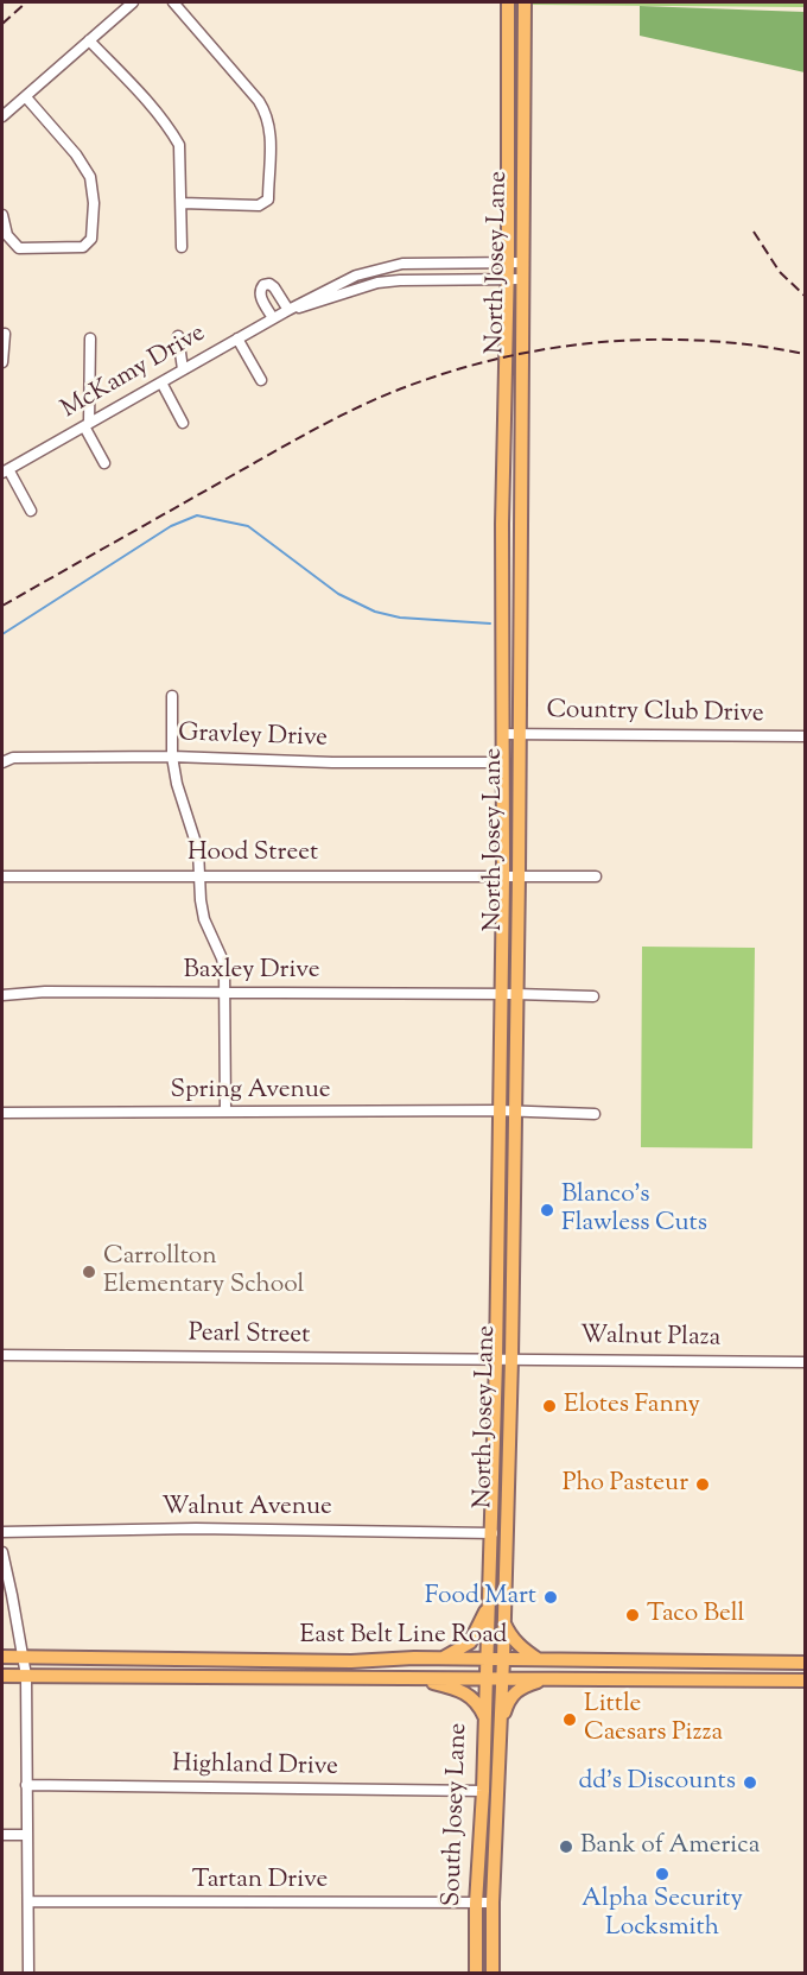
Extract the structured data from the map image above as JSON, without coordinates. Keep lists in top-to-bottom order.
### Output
{
  "streets": {
    "main road": ["North Josey Lane", "East Belt Line Road", "South Josey Lane"],
    "street": [
      "McKamy Drive",
      "Country Club Drive",
      "Gravley Drive",
      "Hood Street",
      "Baxley Drive",
      "Spring Avenue",
      "Pearl Street",
      "Walnut Plaza",
      "Walnut Avenue",
      "Highland Drive",
      "Tartan Drive"
    ]
  },
  "crossings": [
    ["North Josey Lane", "McKamy Drive"],
    ["North Josey Lane", "Country Club Drive"],
    ["North Josey Lane", "Gravley Drive"],
    ["North Josey Lane", "Hood Street"],
    ["North Josey Lane", "Baxley Drive"],
    ["North Josey Lane", "Spring Avenue"],
    ["North Josey Lane", "Pearl Street"],
    ["North Josey Lane", "Walnut Plaza"],
    ["North Josey Lane", "Walnut Avenue"],
    ["North Josey Lane", "East Belt Line Road"],
    ["North Josey Lane", "South Josey Lane"],
    ["Pearl Street", "Walnut Plaza"],
    ["East Belt Line Road", "South Josey Lane"],
    ["Highland Drive", "South Josey Lane"],
    ["South Josey Lane", "Tartan Drive"]
  ],
  "places": [
    "Blanco's Flawless Cuts",
    "Carrollton Elementary School",
    "Elotes Fanny",
    "Pho Pasteur",
    "Food Mart",
    "Taco Bell",
    "Little Caesars Pizza",
    "dd's Discounts",
    "Bank of America",
    "Alpha Security Locksmith"
  ]
}
